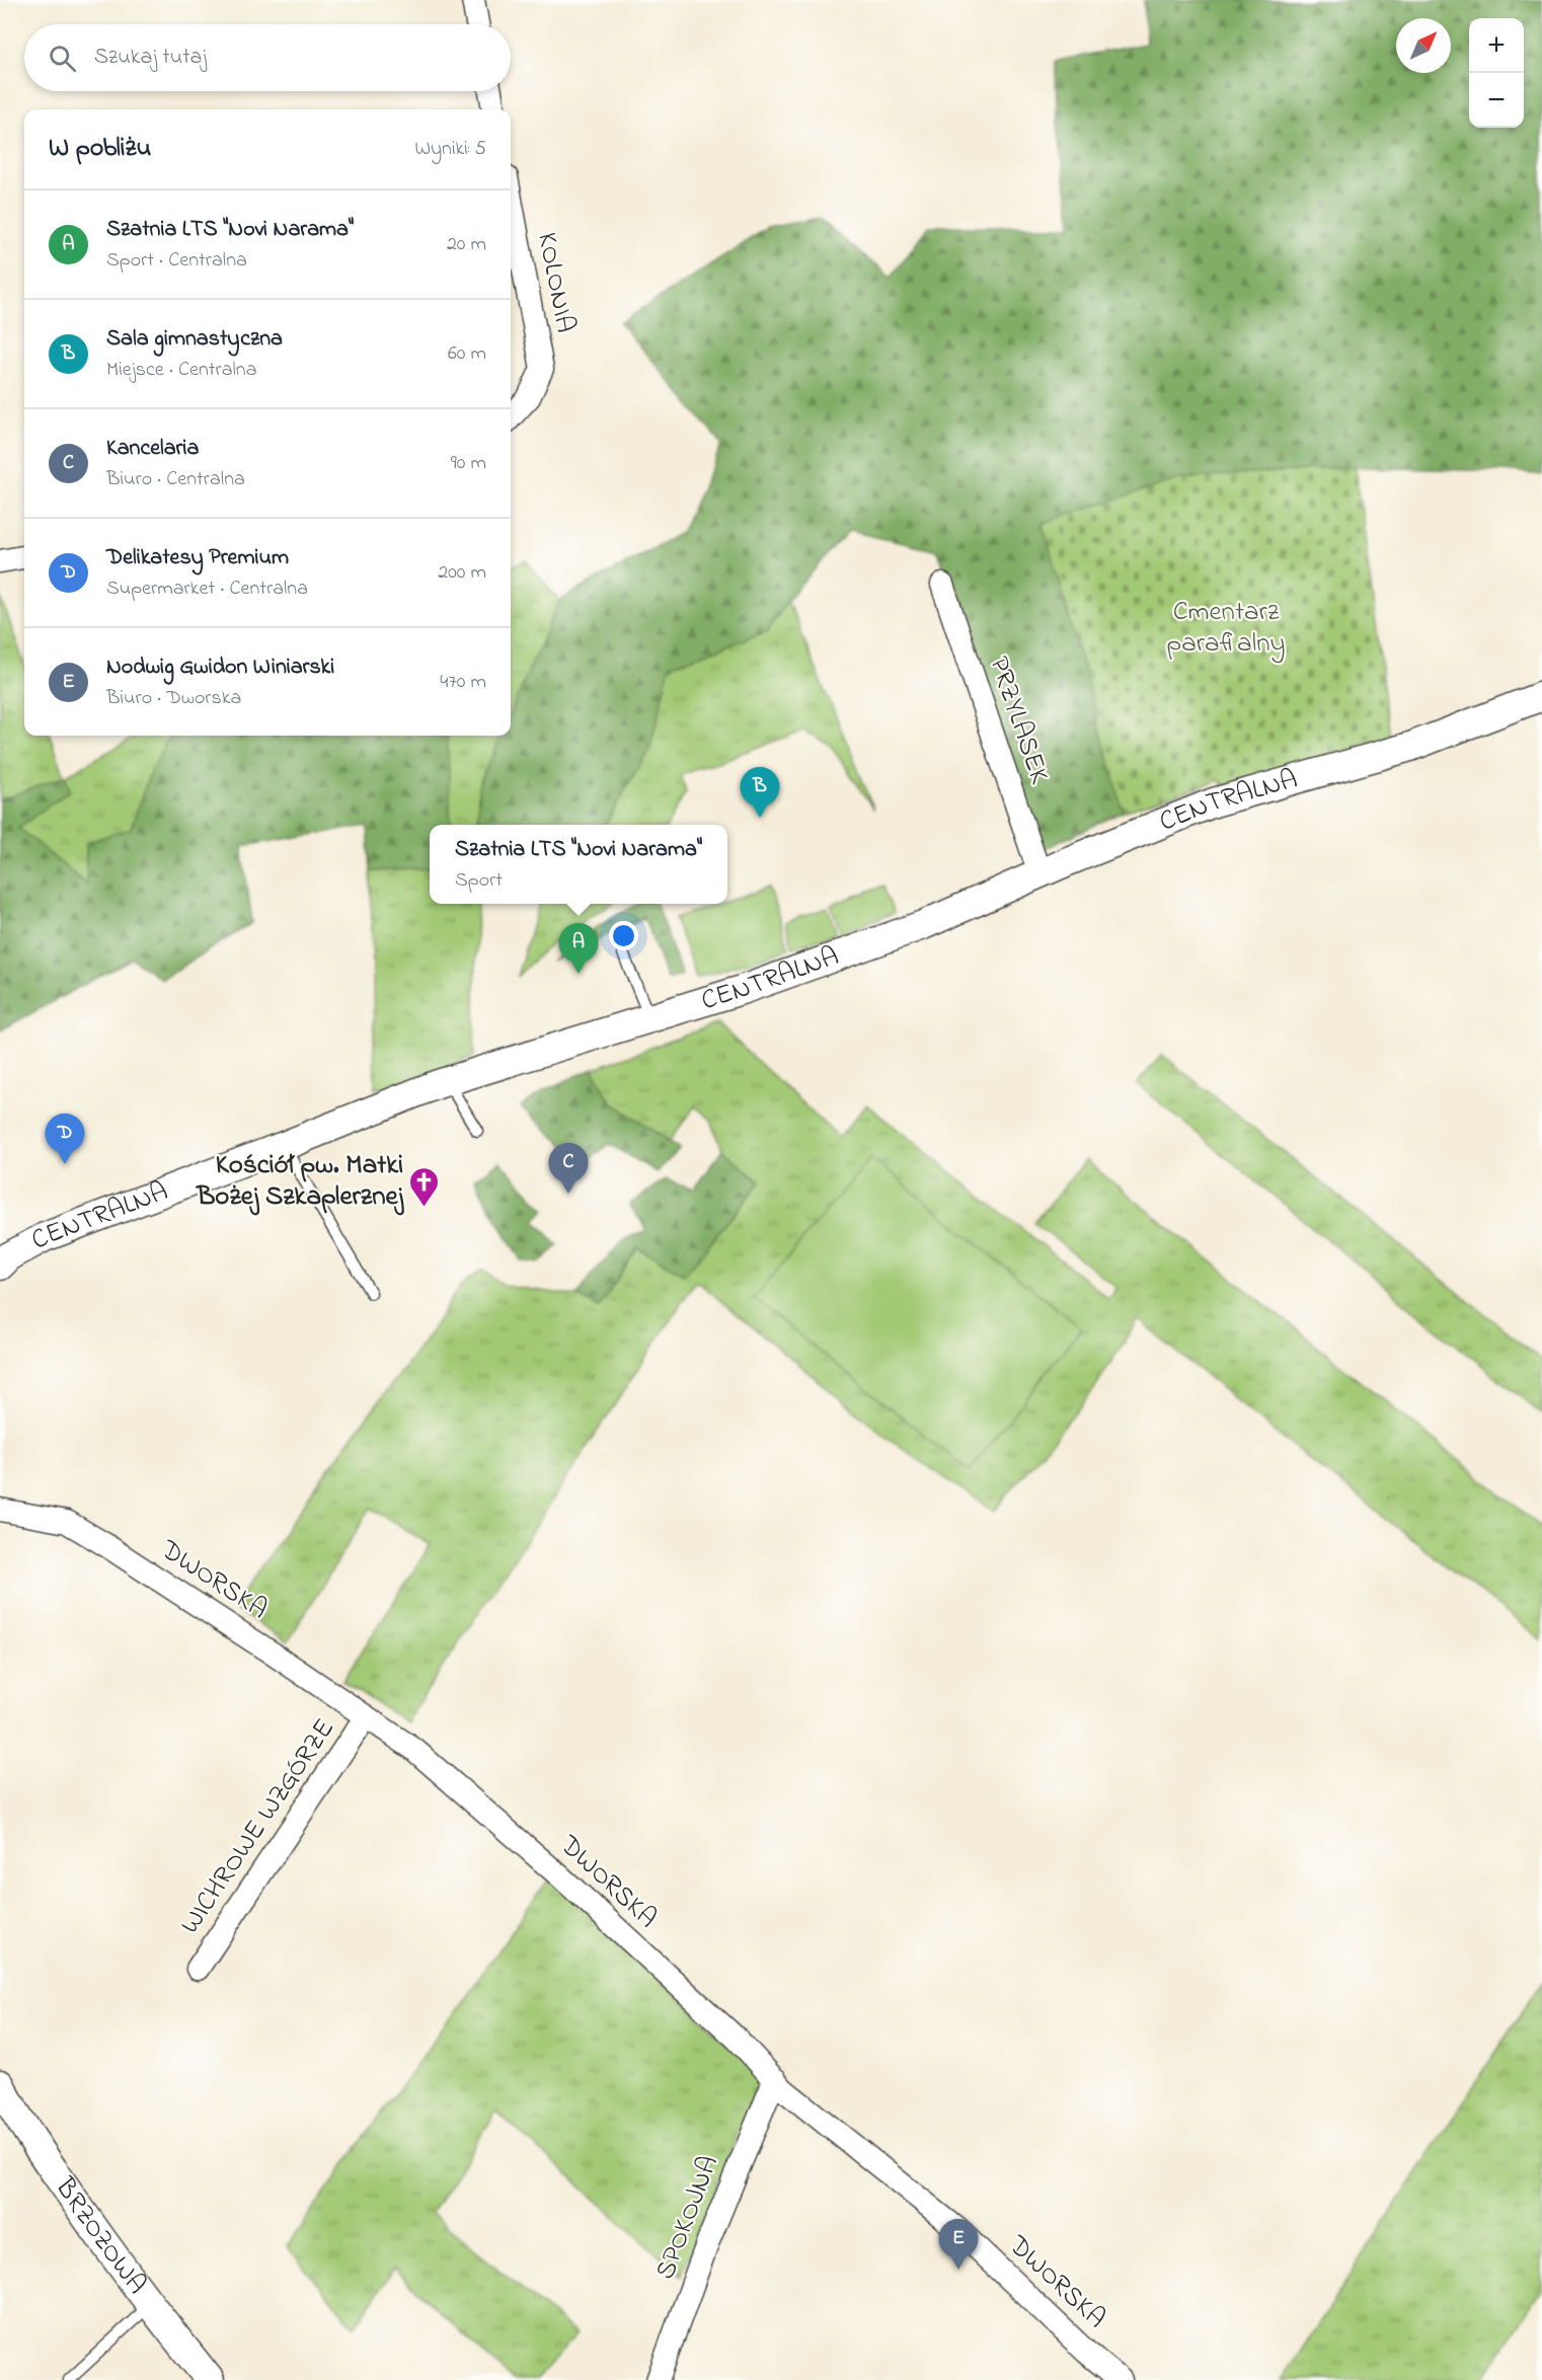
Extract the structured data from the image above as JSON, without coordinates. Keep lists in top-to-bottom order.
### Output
{
  "streets": {
    "street": [
      "KOLONIA",
      "PRZYLASEK",
      "CENTRALNA",
      "DWORSKA",
      "WICHROWE WZGÓRZE",
      "SPOKOJNA",
      "BRZOZOWA"
    ]
  },
  "crossings": [
    ["PRZYLASEK", "CENTRALNA"],
    ["DWORSKA", "WICHROWE WZGÓRZE"],
    ["DWORSKA", "SPOKOJNA"]
  ],
  "parks": ["Cmentarz parafialny"],
  "places": {
    "church": ["Kościół pw. Matki Bożej Szkaplerznej"]
  },
  "north": "top right",
  "page": {
    "map_buttons": ["+", "−"],
    "search": "Szukaj tutaj",
    "heading": ["W pobliżu", "Wyniki: 5"],
    "list": [
      {
        "mark": "A",
        "name": "Szatnia LTS \"Novi Narama\"",
        "note": "Sport · Centralna",
        "value": "20 m"
      },
      {
        "mark": "B",
        "name": "Sala gimnastyczna",
        "note": "Miejsce · Centralna",
        "value": "60 m"
      },
      {
        "mark": "C",
        "name": "Kancelaria",
        "note": "Biuro · Centralna",
        "value": "90 m"
      },
      {
        "mark": "D",
        "name": "Delikatesy Premium",
        "note": "Supermarket · Centralna",
        "value": "200 m"
      },
      {
        "mark": "E",
        "name": "Nodwig Gwidon Winiarski",
        "note": "Biuro · Dworska",
        "value": "470 m"
      }
    ],
    "pins": [
      "B",
      "A",
      "D",
      "C",
      "E"
    ],
    "popup": ["Szatnia LTS \"Novi Narama\"", "Sport"]
  }
}
